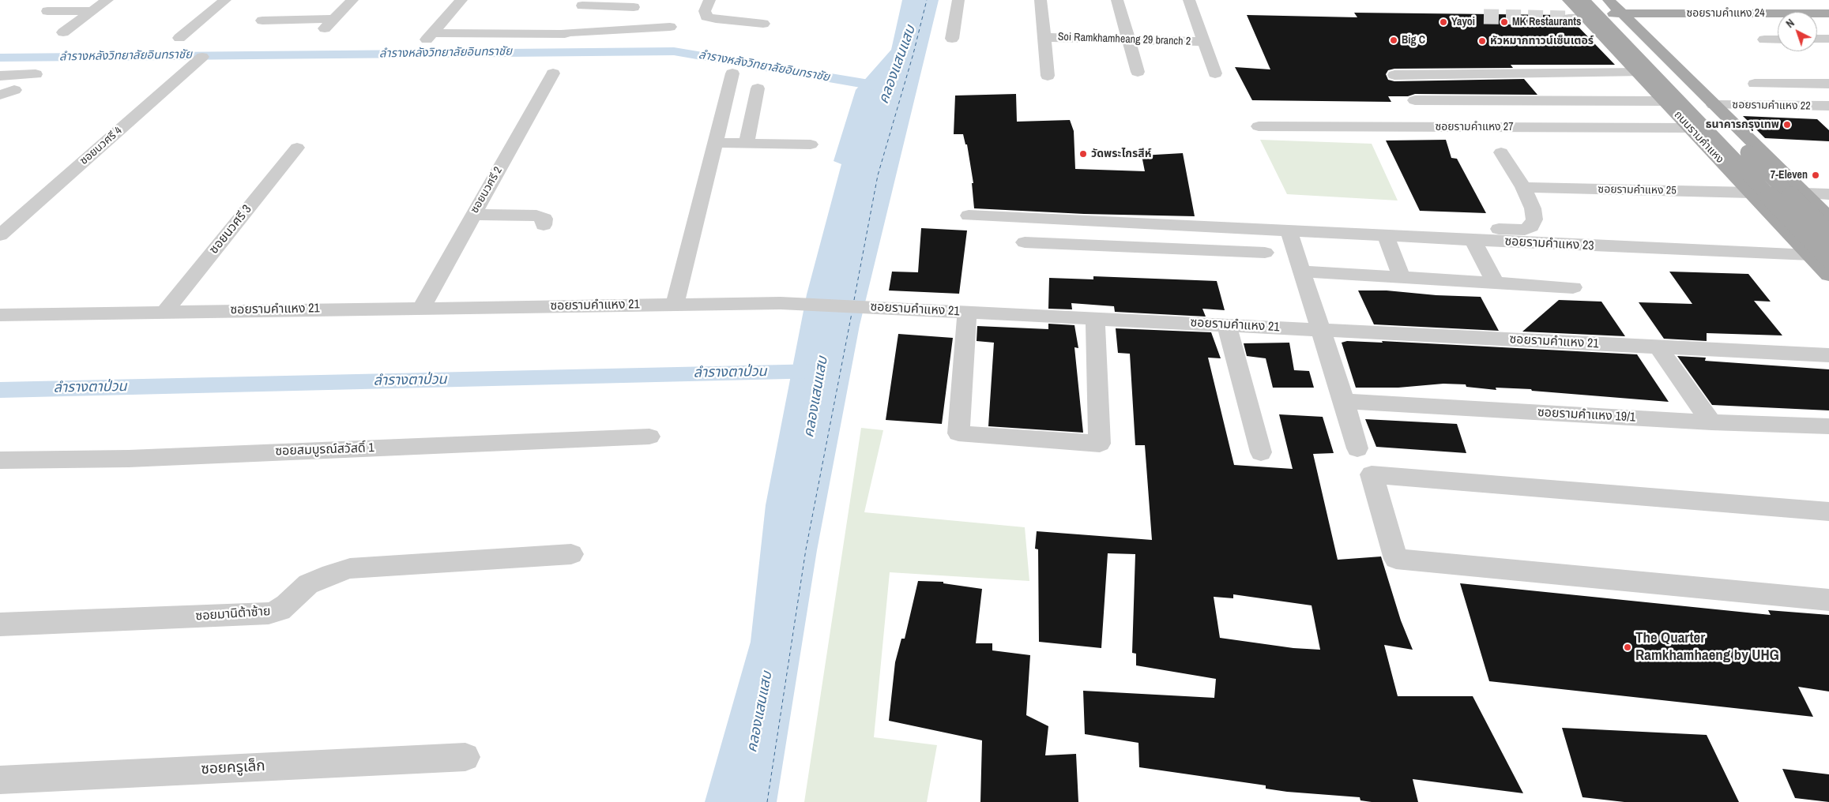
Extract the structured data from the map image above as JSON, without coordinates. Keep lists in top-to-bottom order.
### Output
{
  "streets": {
    "main road": ["ซอยรามคำแหง 24", "ถนนรามคำแหง"],
    "street": [
      "Soi Ramkhamheang 29 branch 2",
      "ซอยรามคำแหง 22",
      "ซอยรามคำแหง 27",
      "ซอยนวศรี 4",
      "ซอยนวศรี 2",
      "ซอยรามคำแหง 25",
      "ซอยนวศรี 3",
      "ซอยรามคำแหง 23",
      "ซอยรามคำแหง 21",
      "ซอยรามคำแหง 19/1",
      "ซอยสมบูรณ์สวัสดิ์ 1",
      "ซอยมานิต้าซ้าย",
      "ซอยครูเล็ก"
    ]
  },
  "crossings": [
    ["ซอยรามคำแหง 24", "ถนนรามคำแหง"],
    ["ซอยรามคำแหง 27", "ถนนรามคำแหง"],
    ["ถนนรามคำแหง", "ซอยรามคำแหง 25"],
    ["ถนนรามคำแหง", "ซอยรามคำแหง 23"],
    ["ซอยนวศรี 2", "ซอยรามคำแหง 21"],
    ["ซอยนวศรี 3", "ซอยรามคำแหง 21"]
  ],
  "water": ["ลำรางหลังวิทยาลัยอินทราชัย", "คลองแสนแสบ", "ลำรางตาป่วน"],
  "places": [
    "Yayoi",
    "MK Restaurants",
    "Big C",
    "หัวหมากทาวน์เซ็นเตอร์",
    "ธนาคารกรุงเทพ",
    "วัดพระไกรสีห์",
    "7-Eleven",
    "The Quarter Ramkhamhaeng by UHG"
  ],
  "north": "top left"
}
